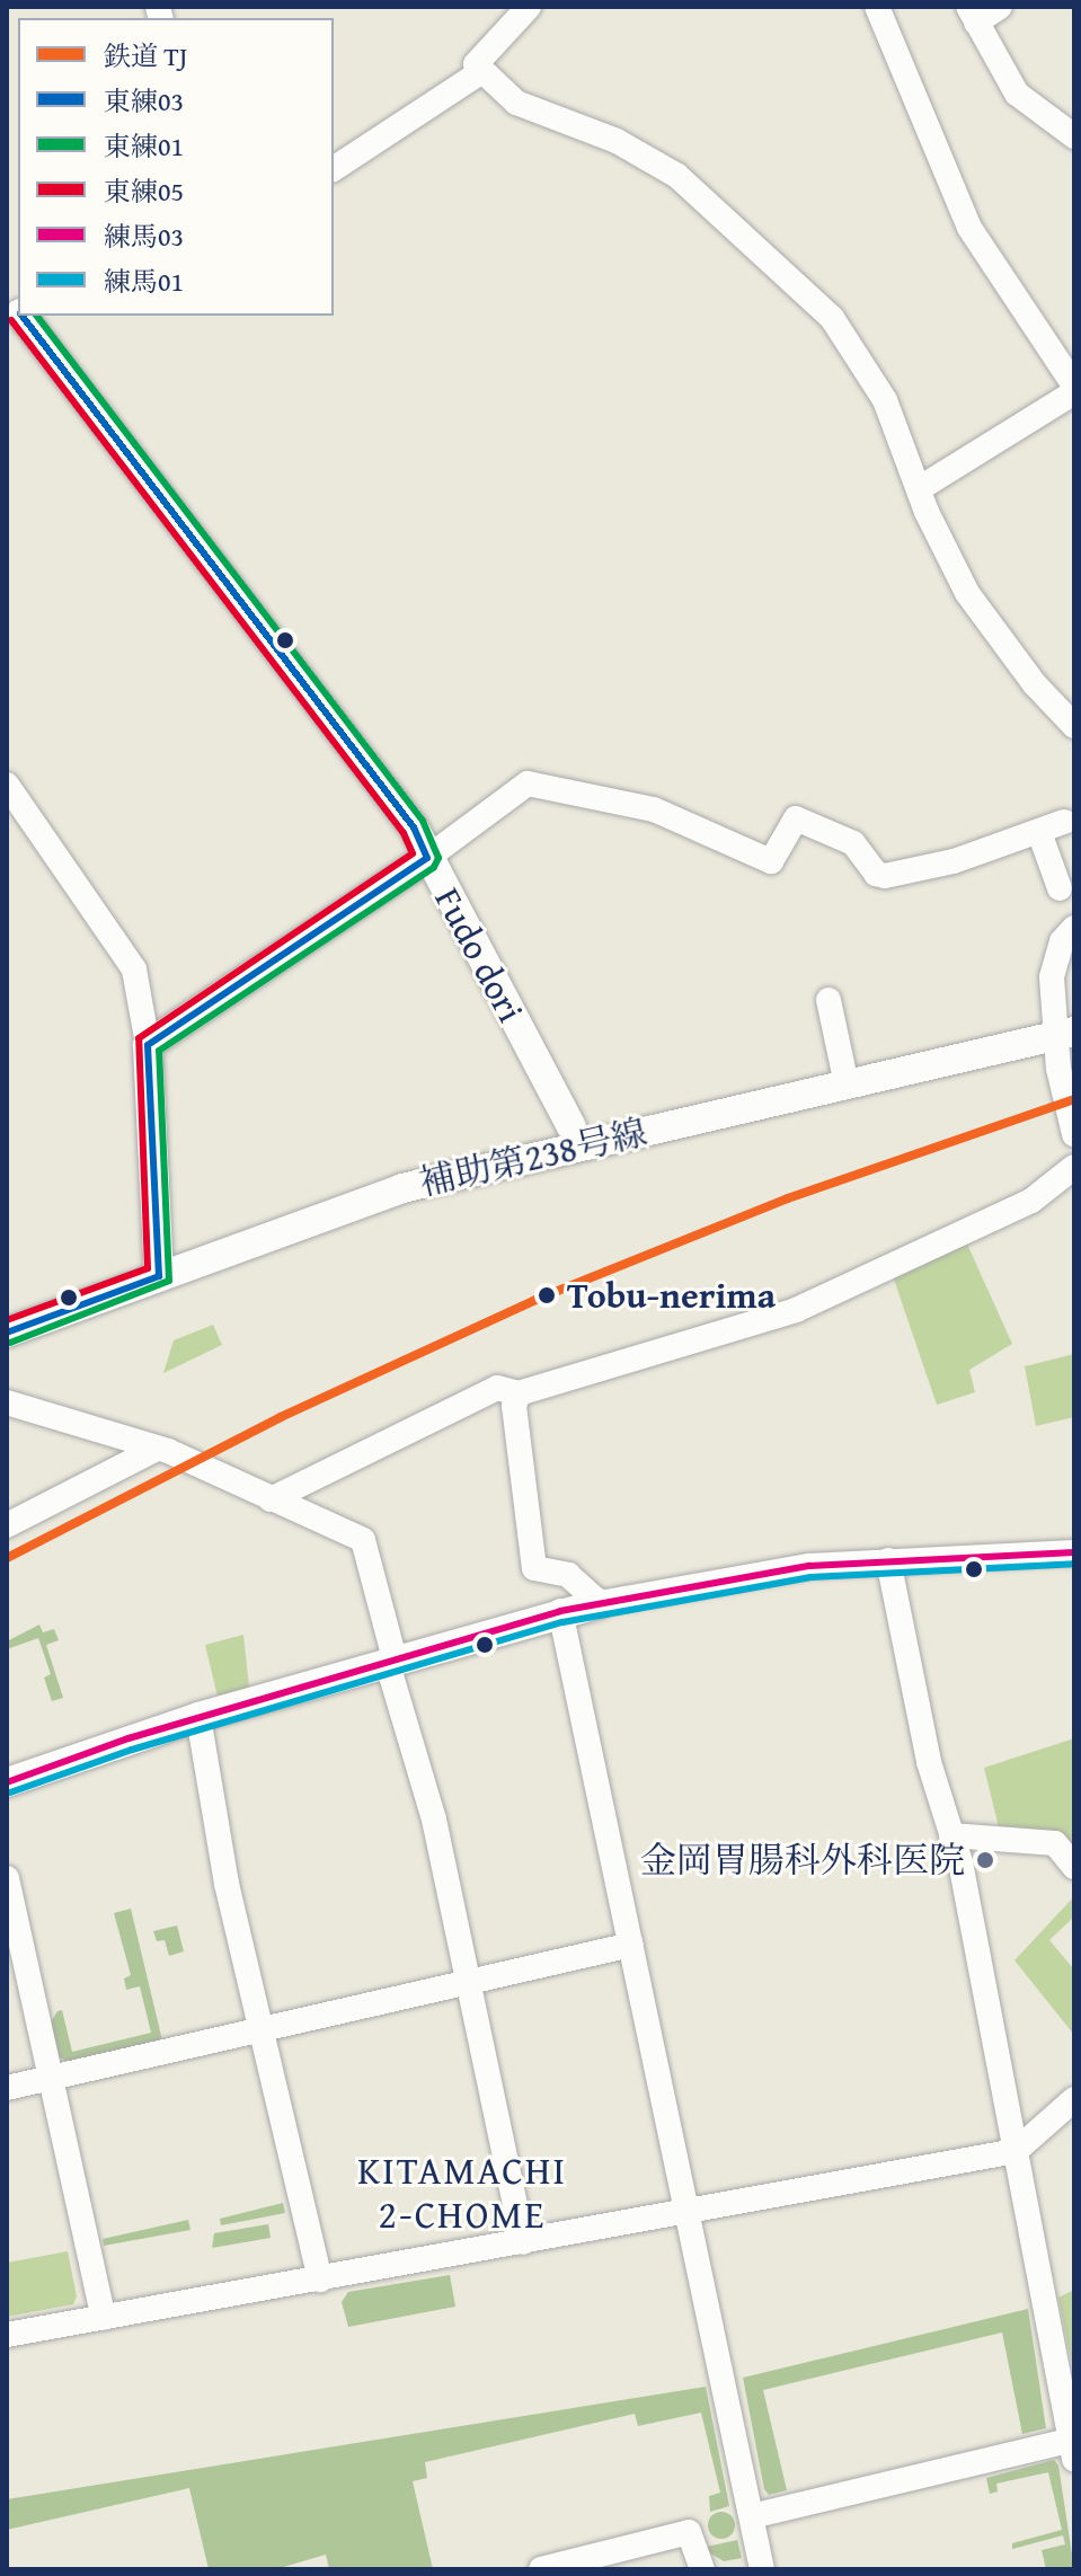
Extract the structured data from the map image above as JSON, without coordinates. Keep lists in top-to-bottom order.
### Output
{
  "streets": {
    "street": ["Fudo dori", "補助第238号線"]
  },
  "districts": ["KITAMACHI 2-CHOME"],
  "places": ["Tobu-nerima", "金岡胃腸科外科医院"],
  "lines": [
    "transit line 東練03",
    "transit line 東練01",
    "transit line 東練05",
    "rail line TJ",
    "transit line 練馬03",
    "transit line 練馬01"
  ],
  "legend": [
    "鉄道 TJ",
    "東練03",
    "東練01",
    "東練05",
    "練馬03",
    "練馬01"
  ]
}
